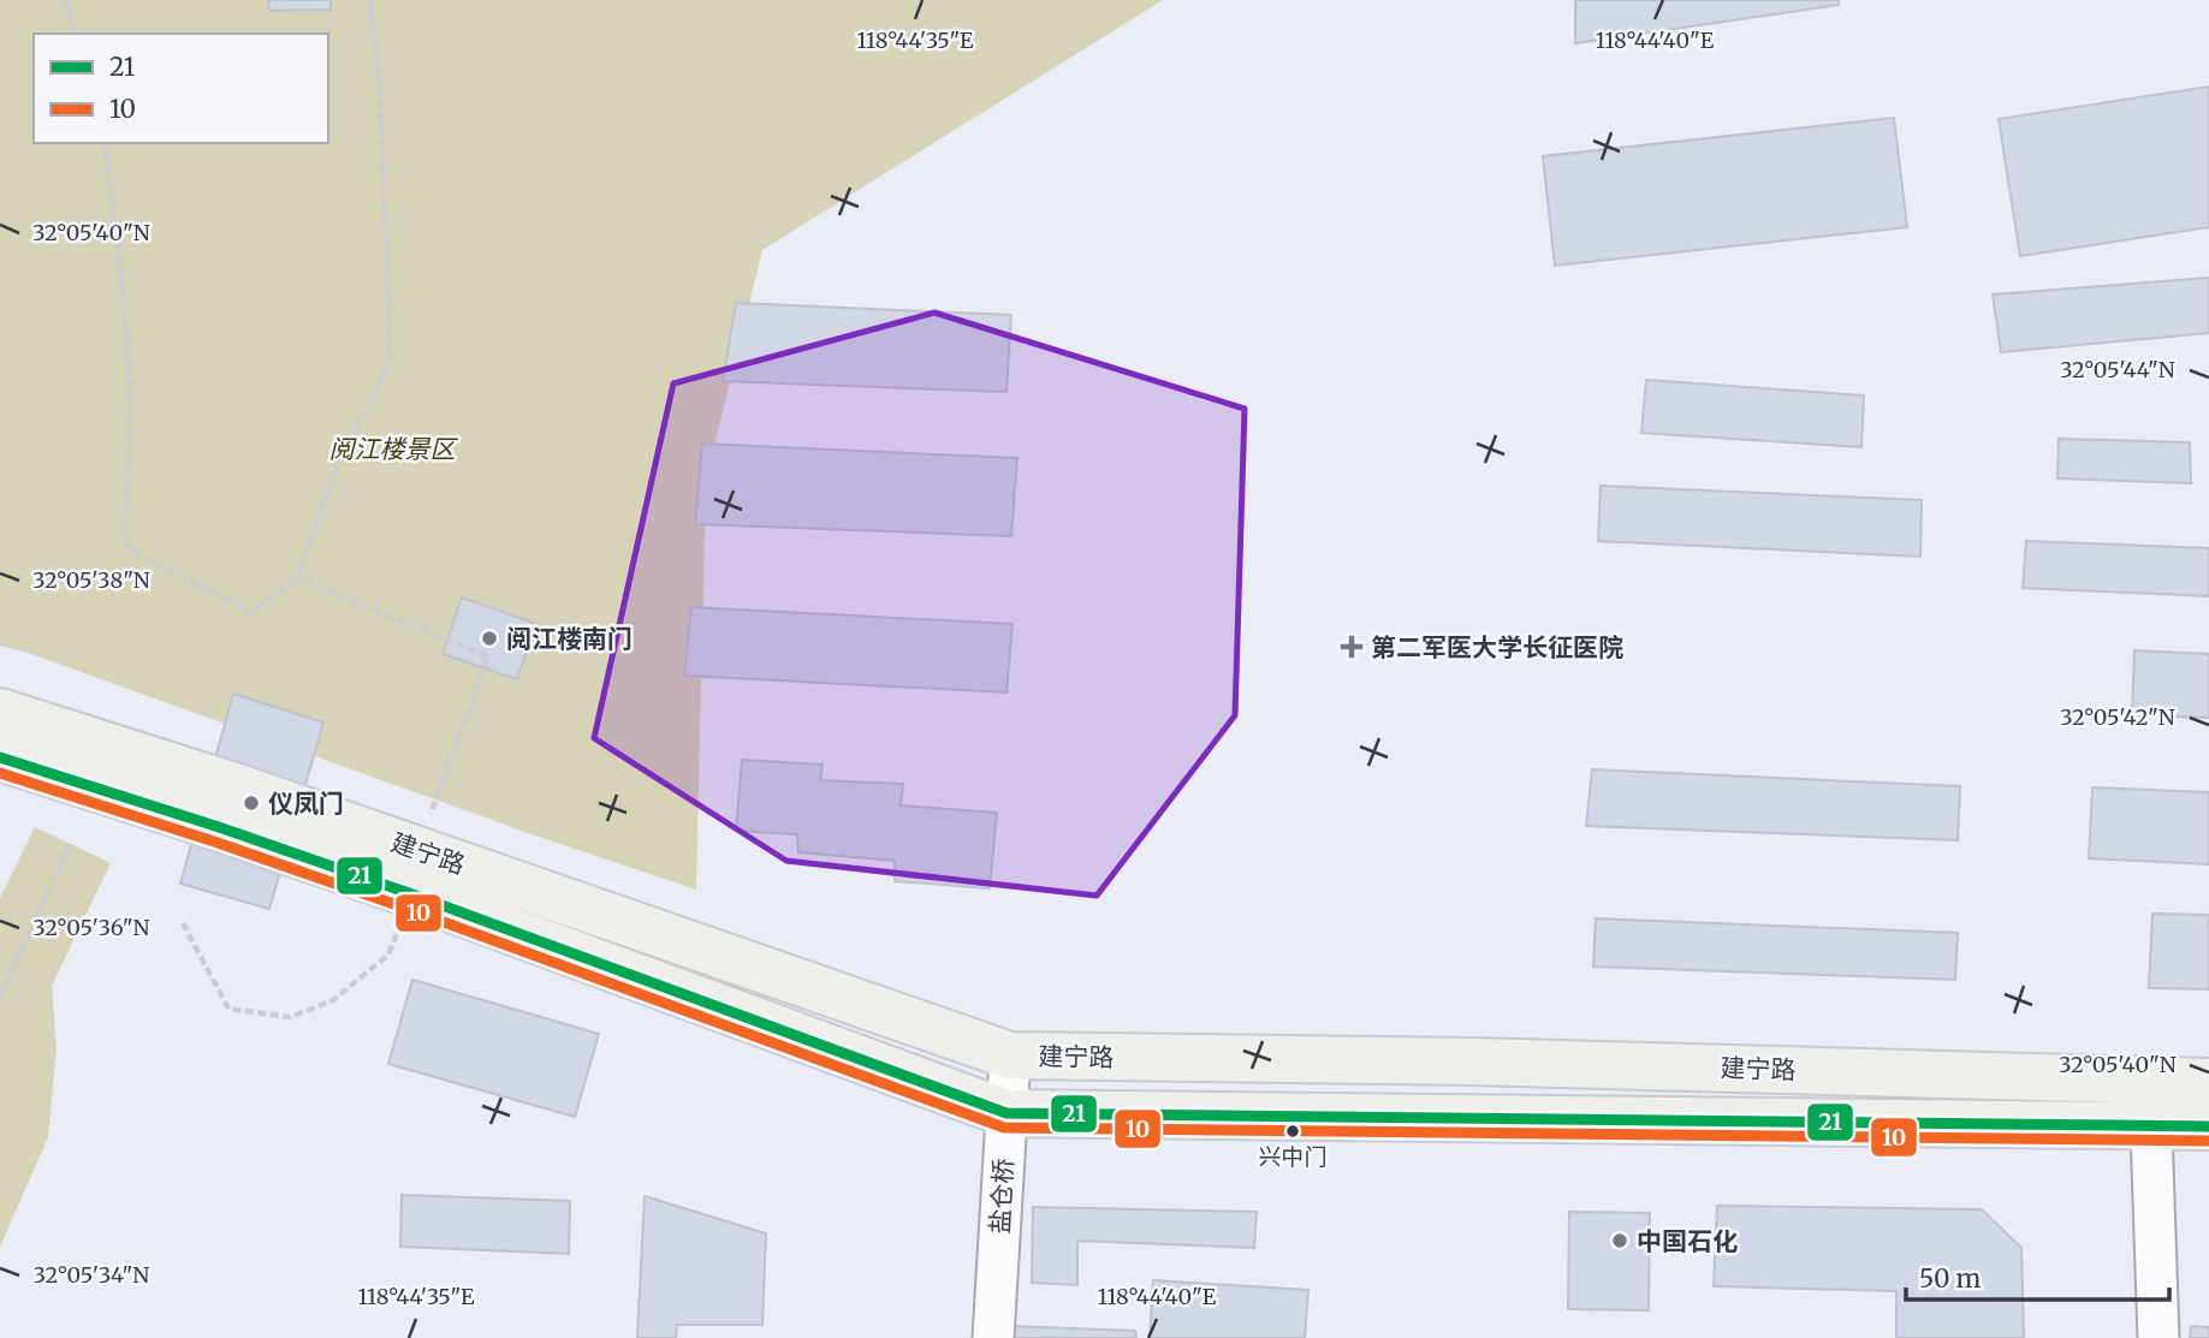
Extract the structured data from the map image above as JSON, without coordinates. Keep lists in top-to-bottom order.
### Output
{
  "streets": {
    "main road": ["建宁路"],
    "street": ["盐仓桥"]
  },
  "crossings": [
    ["建宁路", "盐仓桥"]
  ],
  "parks": ["阅江楼景区"],
  "places": {
    "other": [
      "阅江楼南门",
      "仪凤门",
      "兴中门",
      "中国石化"
    ],
    "health": ["第二军医大学长征医院"]
  },
  "lines": ["transit line 21", "transit line 10"],
  "legend": ["21", "10"],
  "scale_bar": "50 m",
  "coordinates": [
    "118°44'35\"E",
    "118°44'40\"E",
    "32°05'40\"N",
    "32°05'44\"N",
    "32°05'38\"N",
    "32°05'42\"N",
    "32°05'36\"N",
    "32°05'34\"N"
  ]
}
